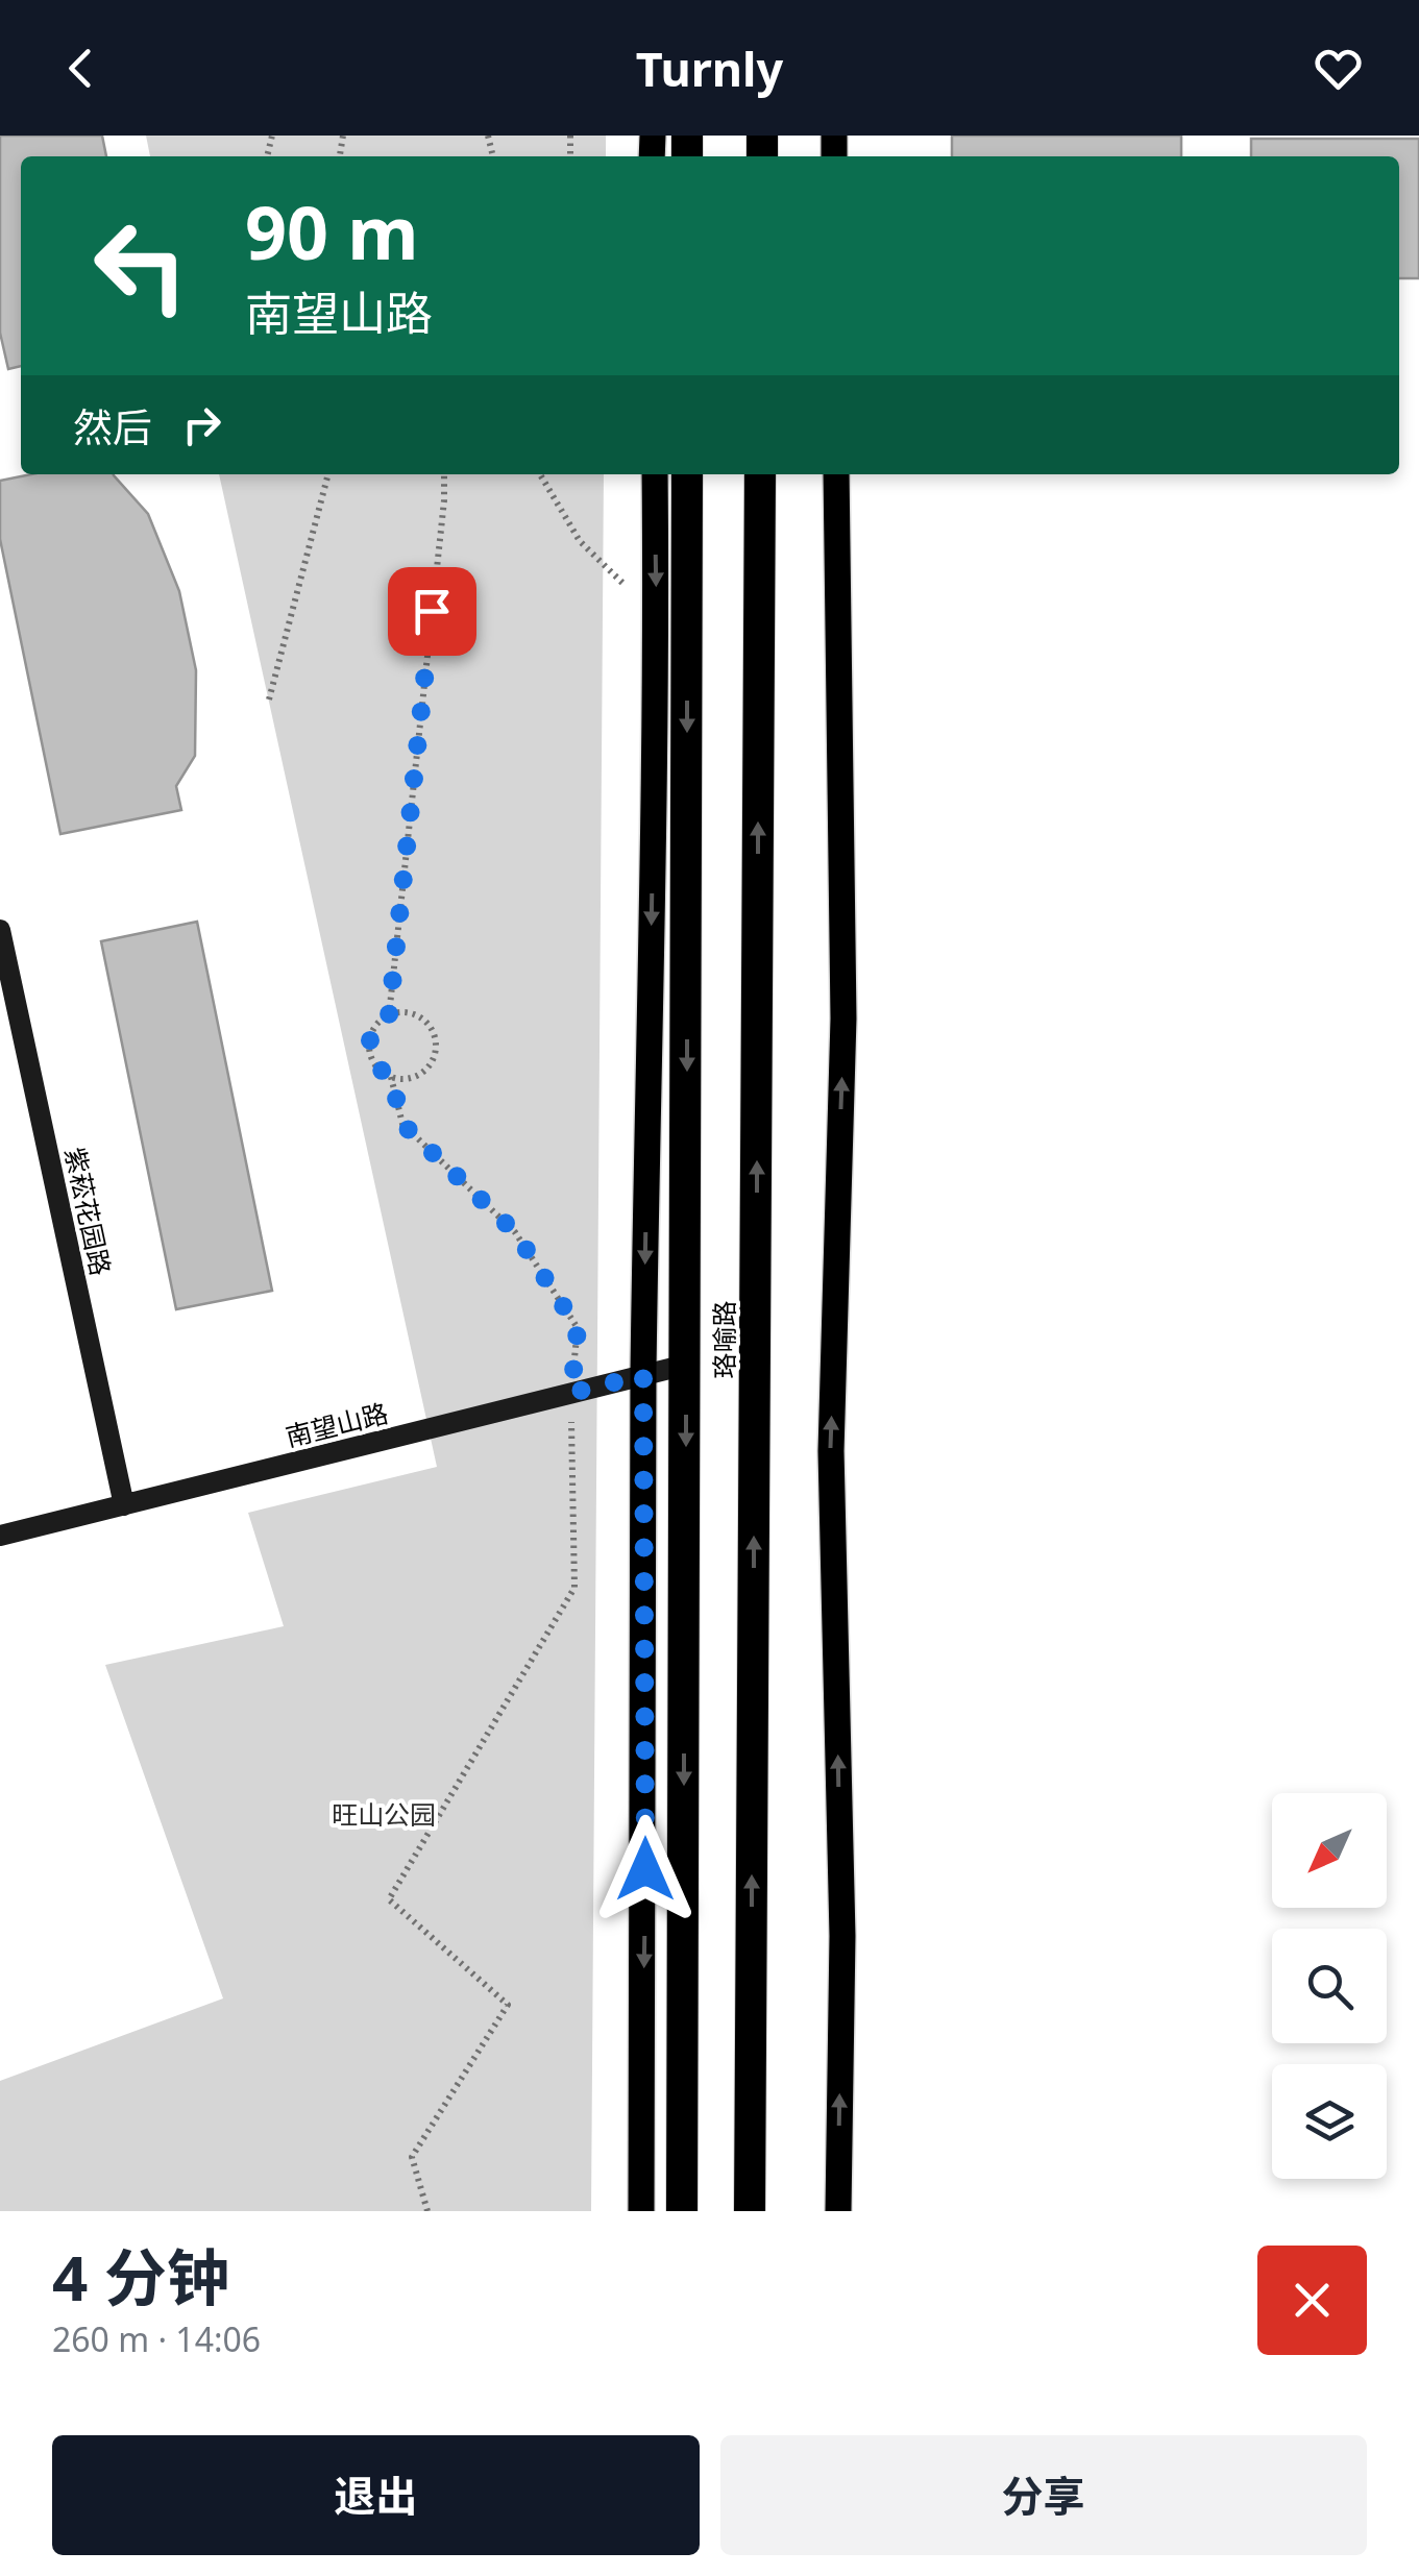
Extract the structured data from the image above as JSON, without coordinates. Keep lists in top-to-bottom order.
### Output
{
  "streets": {
    "highway": ["珞喻路"],
    "street": ["紫菘花园路", "南望山路"]
  },
  "crossings": [
    ["紫菘花园路", "南望山路"],
    ["珞喻路", "南望山路"]
  ],
  "parks": ["旺山公园"],
  "north": "bottom left",
  "page": {
    "header": "Turnly",
    "turn": ["90 m", "南望山路"],
    "then": "然后",
    "heading": ["4 分钟", "260 m · 14:06"],
    "buttons": ["退出", "分享"]
  }
}
